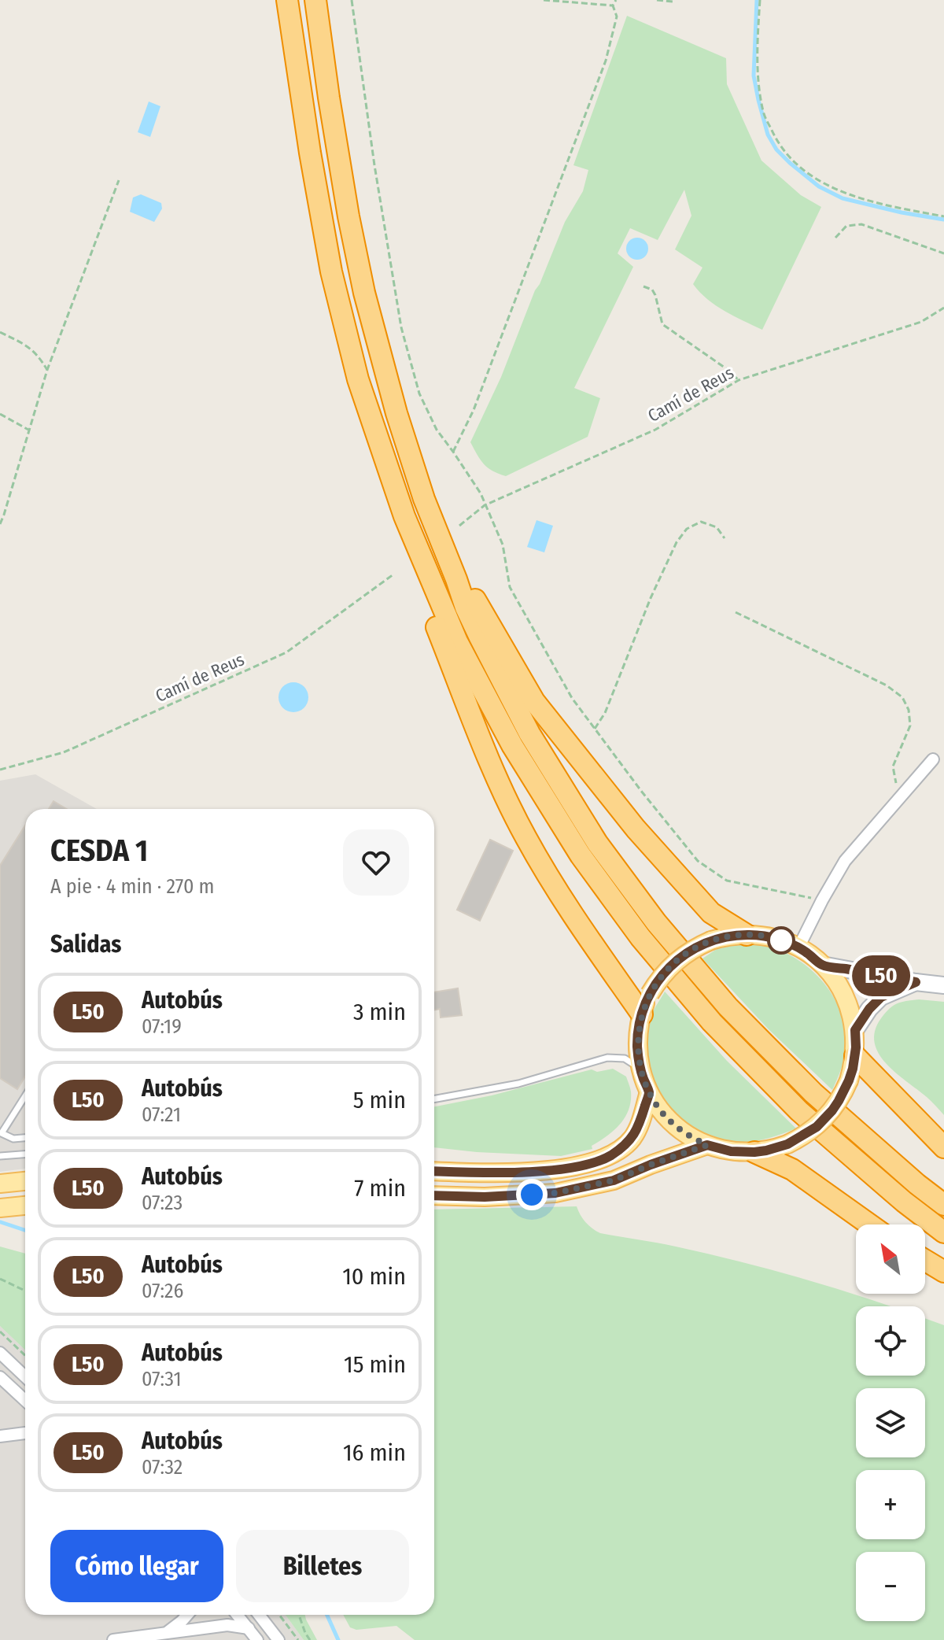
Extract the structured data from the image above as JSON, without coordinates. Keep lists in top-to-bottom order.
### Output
{
  "streets": {
    "path": ["Camí de Reus"]
  },
  "lines": ["bus line L50"],
  "north": "top left",
  "page": {
    "on_map": "L50",
    "heading": [
      ["CESDA 1", "A pie · 4 min · 270 m"],
      "Salidas"
    ],
    "list": [
      {
        "mark": "L50",
        "name": "Autobús",
        "note": "07:19",
        "value": "3 min"
      },
      {
        "mark": "L50",
        "name": "Autobús",
        "note": "07:21",
        "value": "5 min"
      },
      {
        "mark": "L50",
        "name": "Autobús",
        "note": "07:23",
        "value": "7 min"
      },
      {
        "mark": "L50",
        "name": "Autobús",
        "note": "07:26",
        "value": "10 min"
      },
      {
        "mark": "L50",
        "name": "Autobús",
        "note": "07:31",
        "value": "15 min"
      },
      {
        "mark": "L50",
        "name": "Autobús",
        "note": "07:32",
        "value": "16 min"
      }
    ],
    "map_buttons": ["+", "−"],
    "buttons": ["Cómo llegar", "Billetes"]
  }
}
